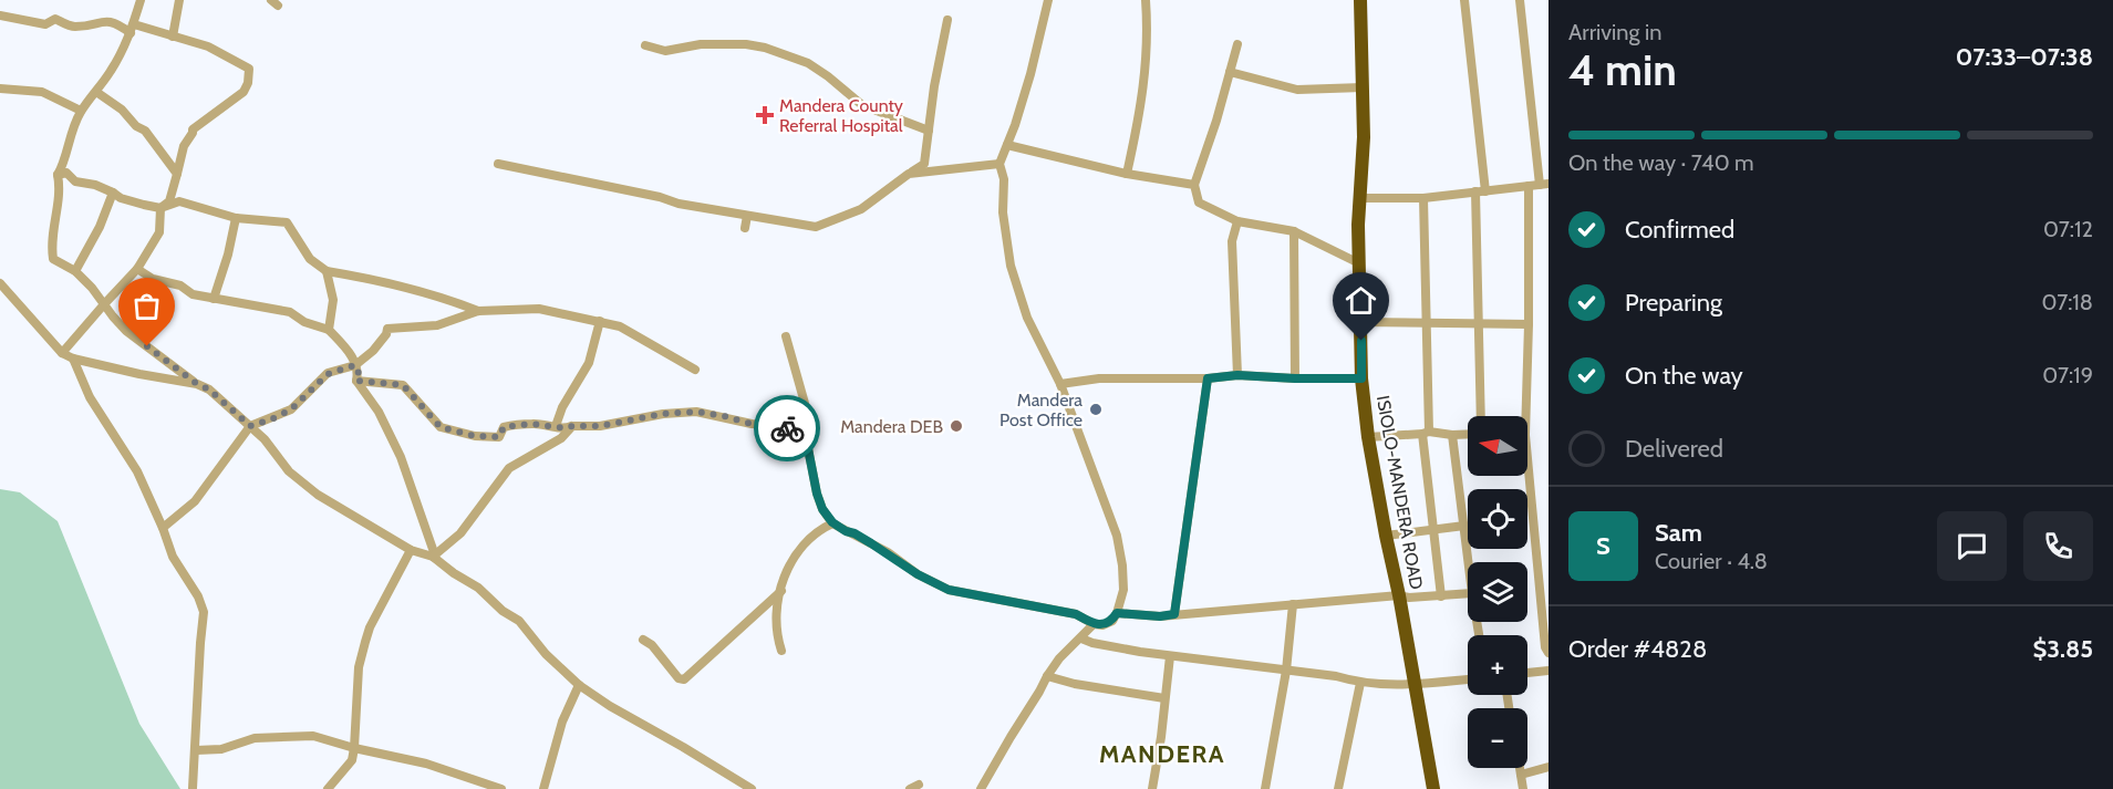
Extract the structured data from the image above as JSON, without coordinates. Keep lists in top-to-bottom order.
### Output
{
  "streets": {
    "highway": ["ISIOLO-MANDERA ROAD"]
  },
  "districts": ["MANDERA"],
  "places": {
    "health": ["Mandera County Referral Hospital"],
    "other": ["Mandera Post Office", "Mandera DEB"]
  },
  "north": "left",
  "page": {
    "heading": ["4 min", "Arriving in", "07:33–07:38"],
    "panel": [
      "Sam",
      "Courier · 4.8",
      "Order #4828",
      "$3.85"
    ],
    "bar": "On the way · 740 m",
    "list": [
      ["Confirmed", "07:12"],
      ["Preparing", "07:18"],
      ["On the way", "07:19"],
      "Delivered"
    ],
    "map_buttons": ["+", "−"],
    "round": "S"
  }
}
